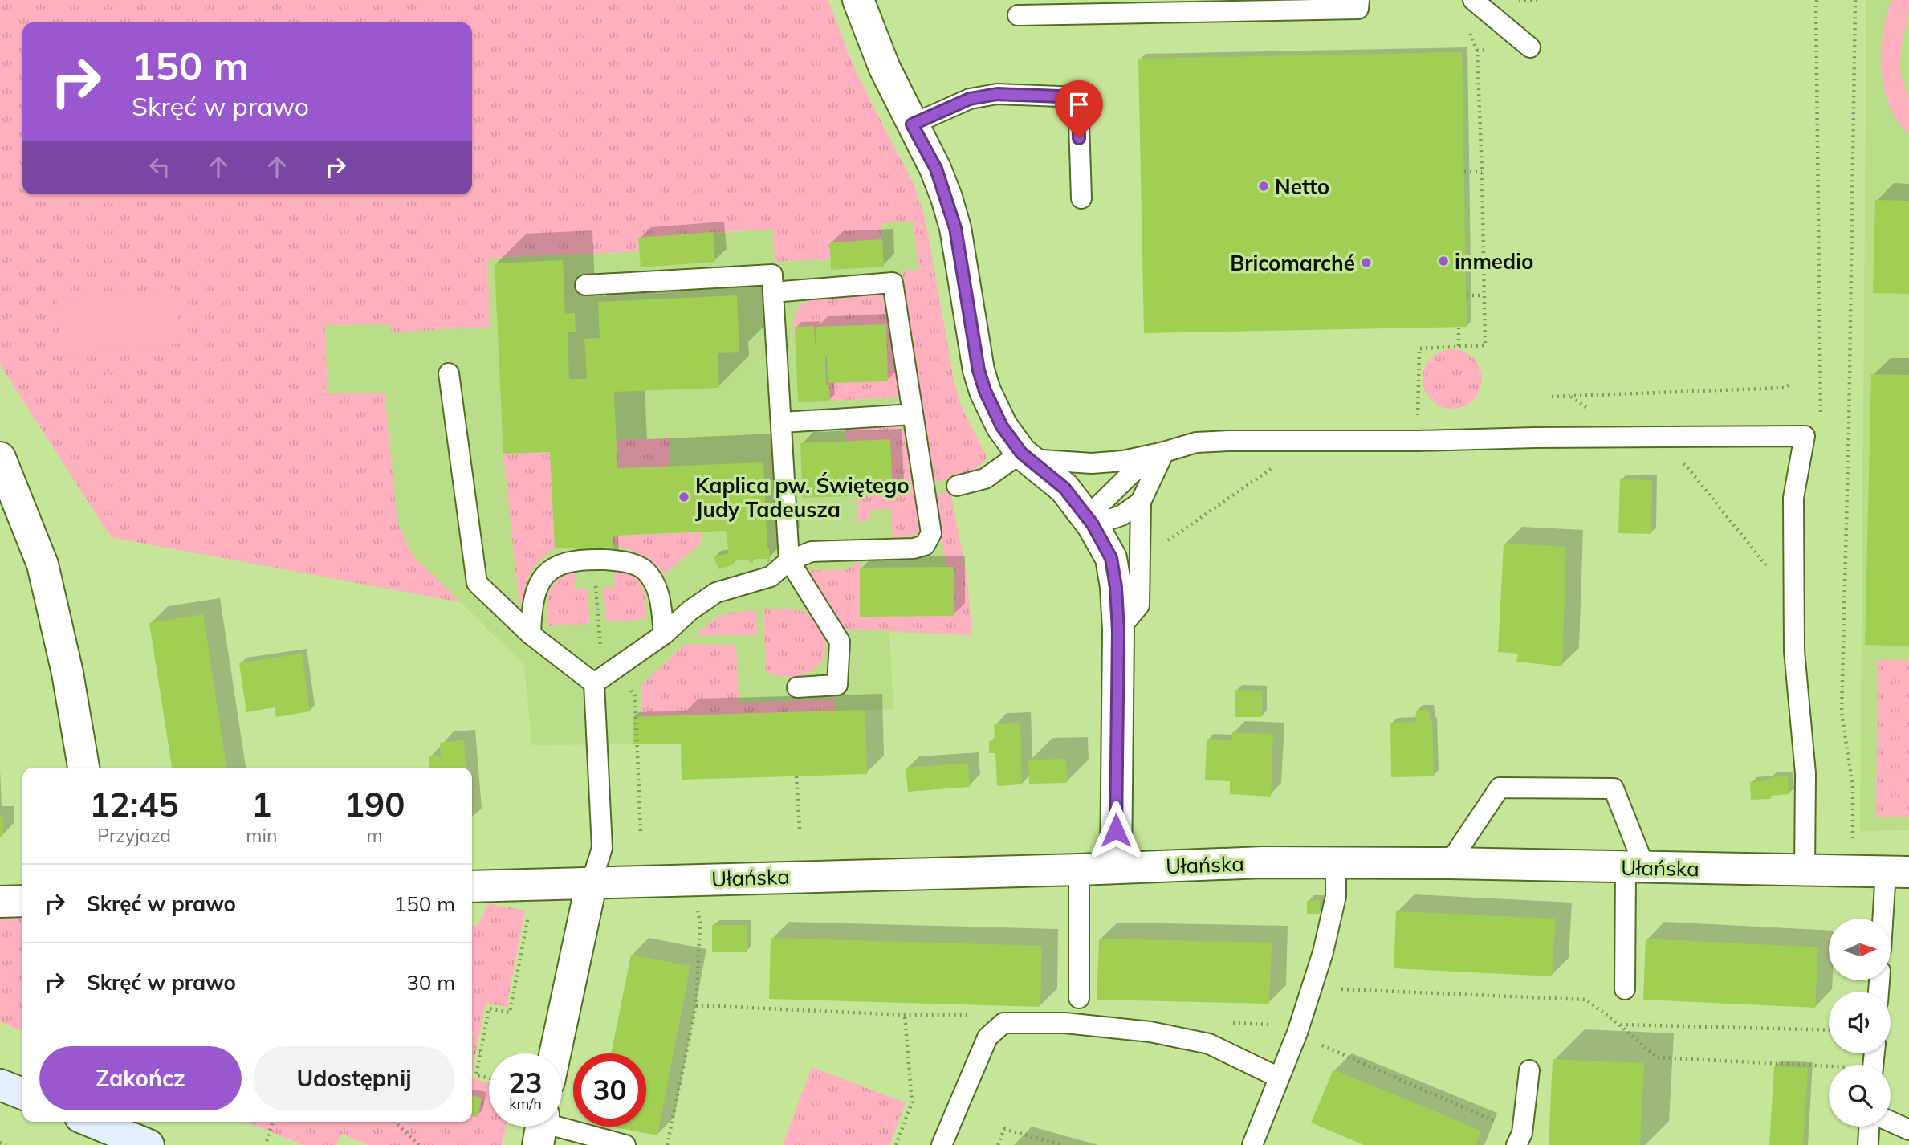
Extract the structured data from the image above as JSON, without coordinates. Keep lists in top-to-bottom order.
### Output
{
  "streets": {
    "street": ["Ułańska"]
  },
  "places": [
    "Netto",
    "inmedio",
    "Bricomarché",
    "Kaplica pw. Świętego Judy Tadeusza"
  ],
  "north": "right",
  "page": {
    "turn": ["150 m", "Skręć w prawo"],
    "eta": [
      "12:45",
      "Przyjazd",
      "1",
      "min",
      "190",
      "m"
    ],
    "list": [
      {
        "name": "Skręć w prawo",
        "value": "150 m"
      },
      {
        "name": "Skręć w prawo",
        "value": "30 m"
      }
    ],
    "buttons": ["Zakończ", "Udostępnij"],
    "speed": "23 km/h",
    "limit": "30"
  }
}
